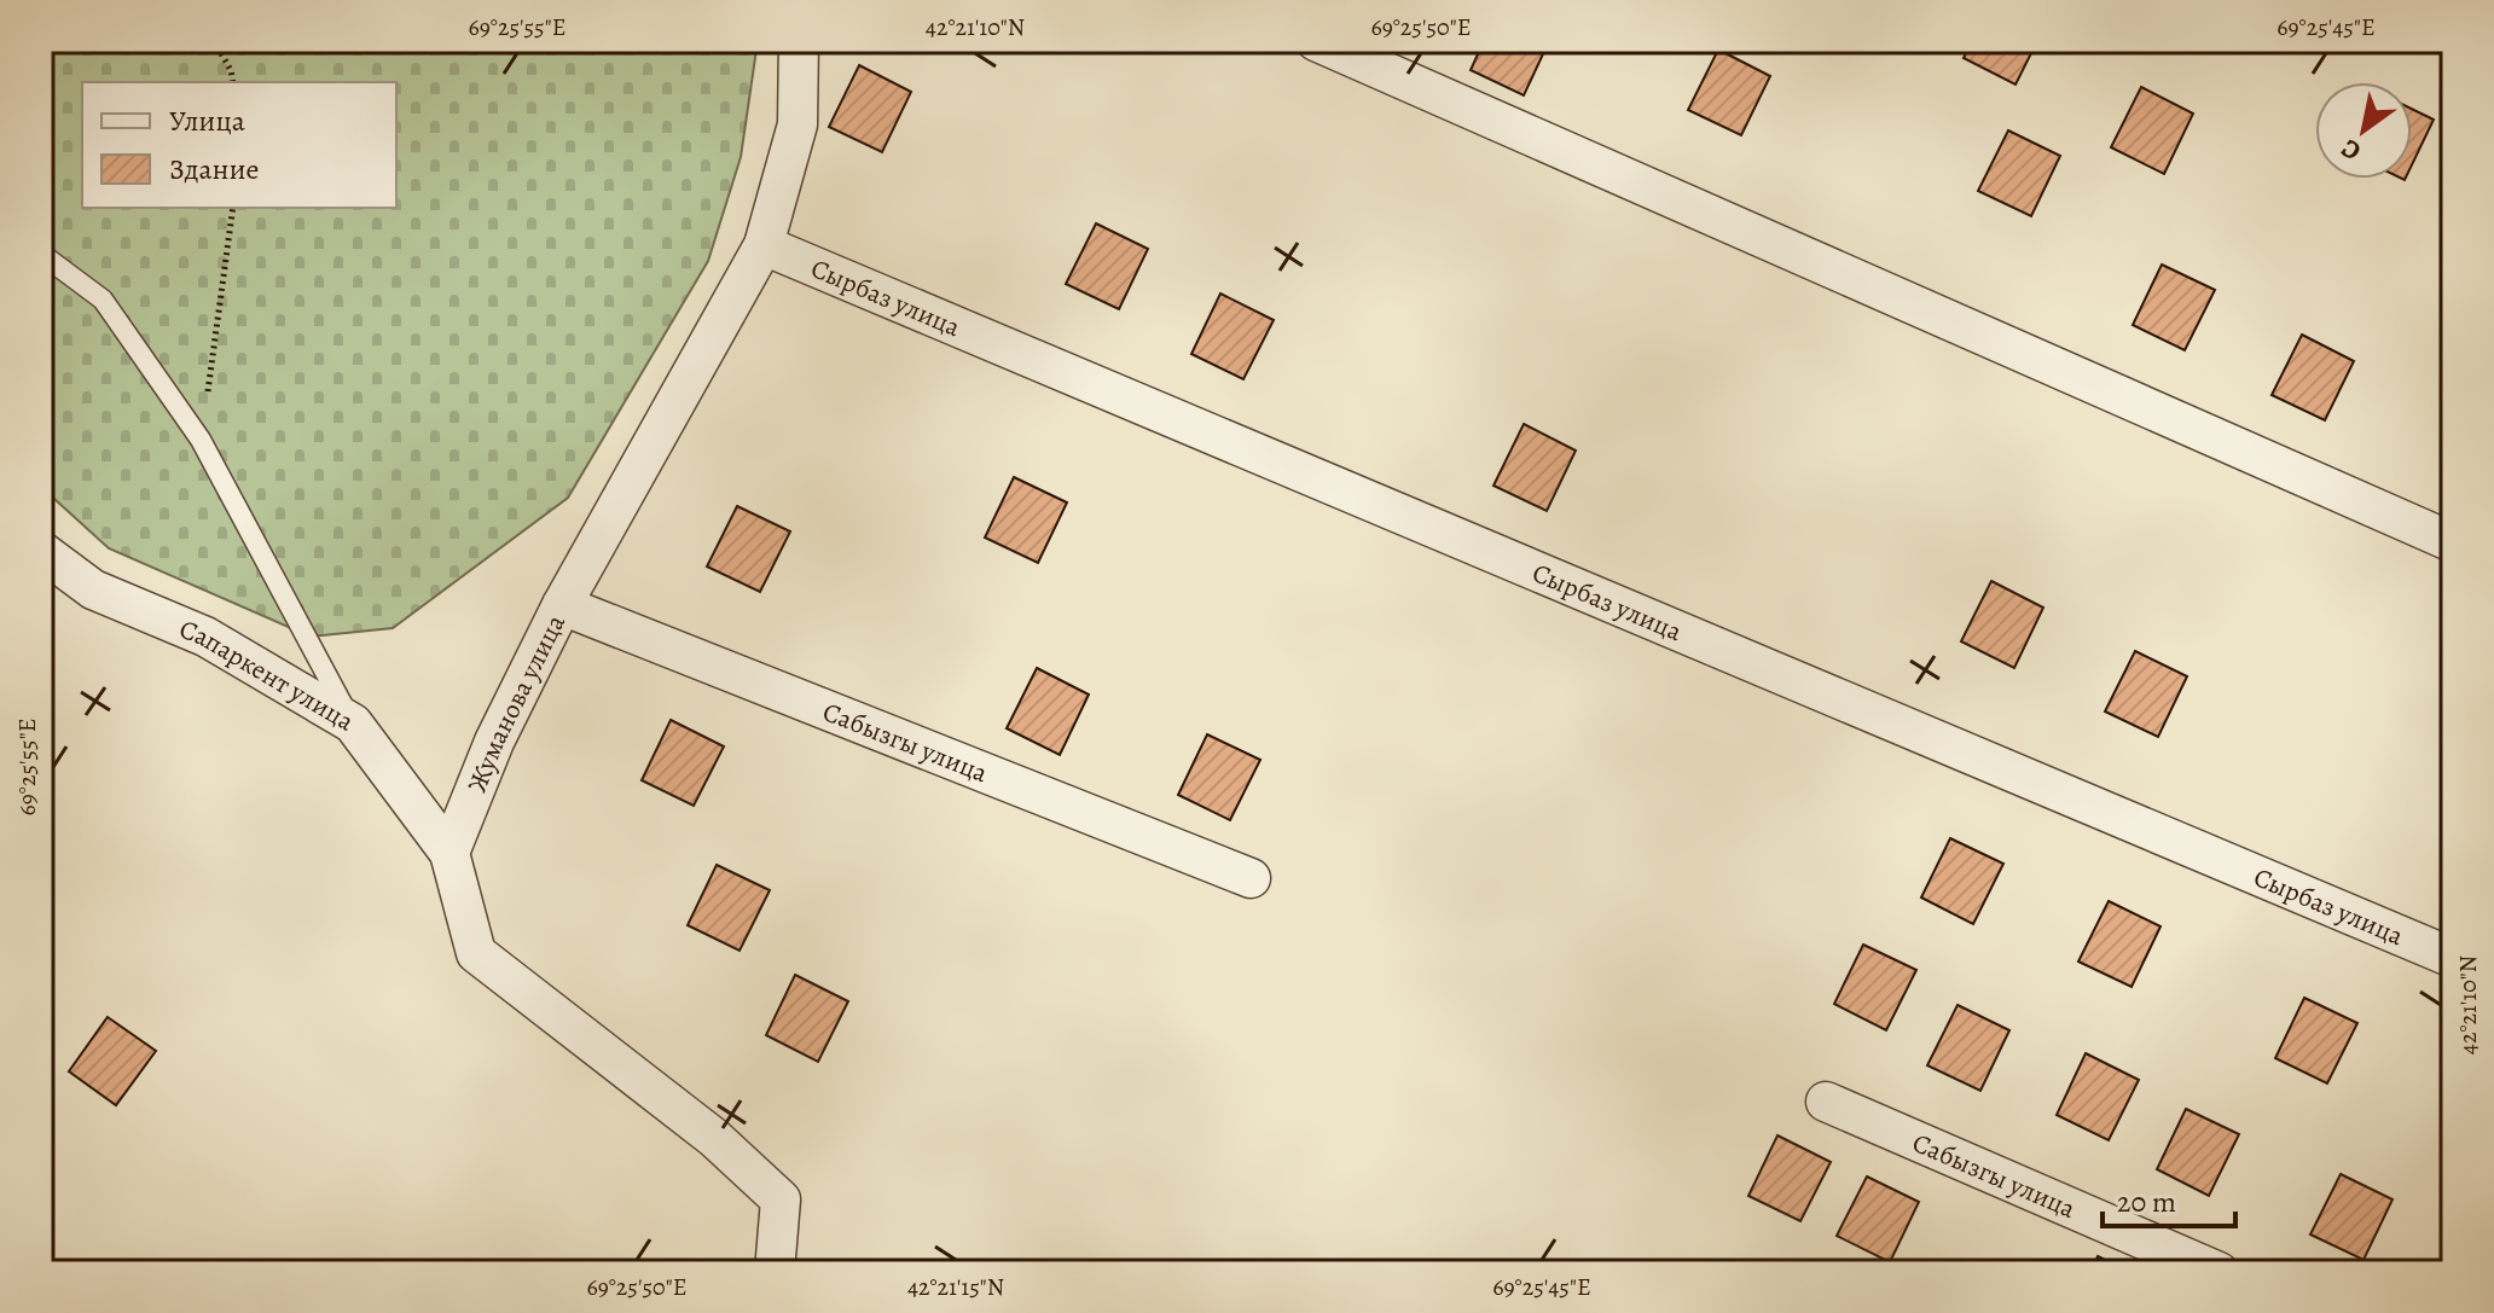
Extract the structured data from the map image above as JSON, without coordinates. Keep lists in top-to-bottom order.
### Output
{
  "streets": {
    "street": [
      "Сырбаз улица",
      "Сапаркент улица",
      "Жуманова улица",
      "Сабызгы улица"
    ]
  },
  "crossings": [
    ["Сырбаз улица", "Жуманова улица"],
    ["Сапаркент улица", "Жуманова улица"],
    ["Жуманова улица", "Сабызгы улица"]
  ],
  "legend": ["Улица", "Здание"],
  "scale_bar": "20 m",
  "north": "bottom left",
  "coordinates": [
    "69°25'55\"E",
    "42°21'10\"N",
    "69°25'50\"E",
    "69°25'45\"E",
    "42°21'15\"N"
  ]
}
